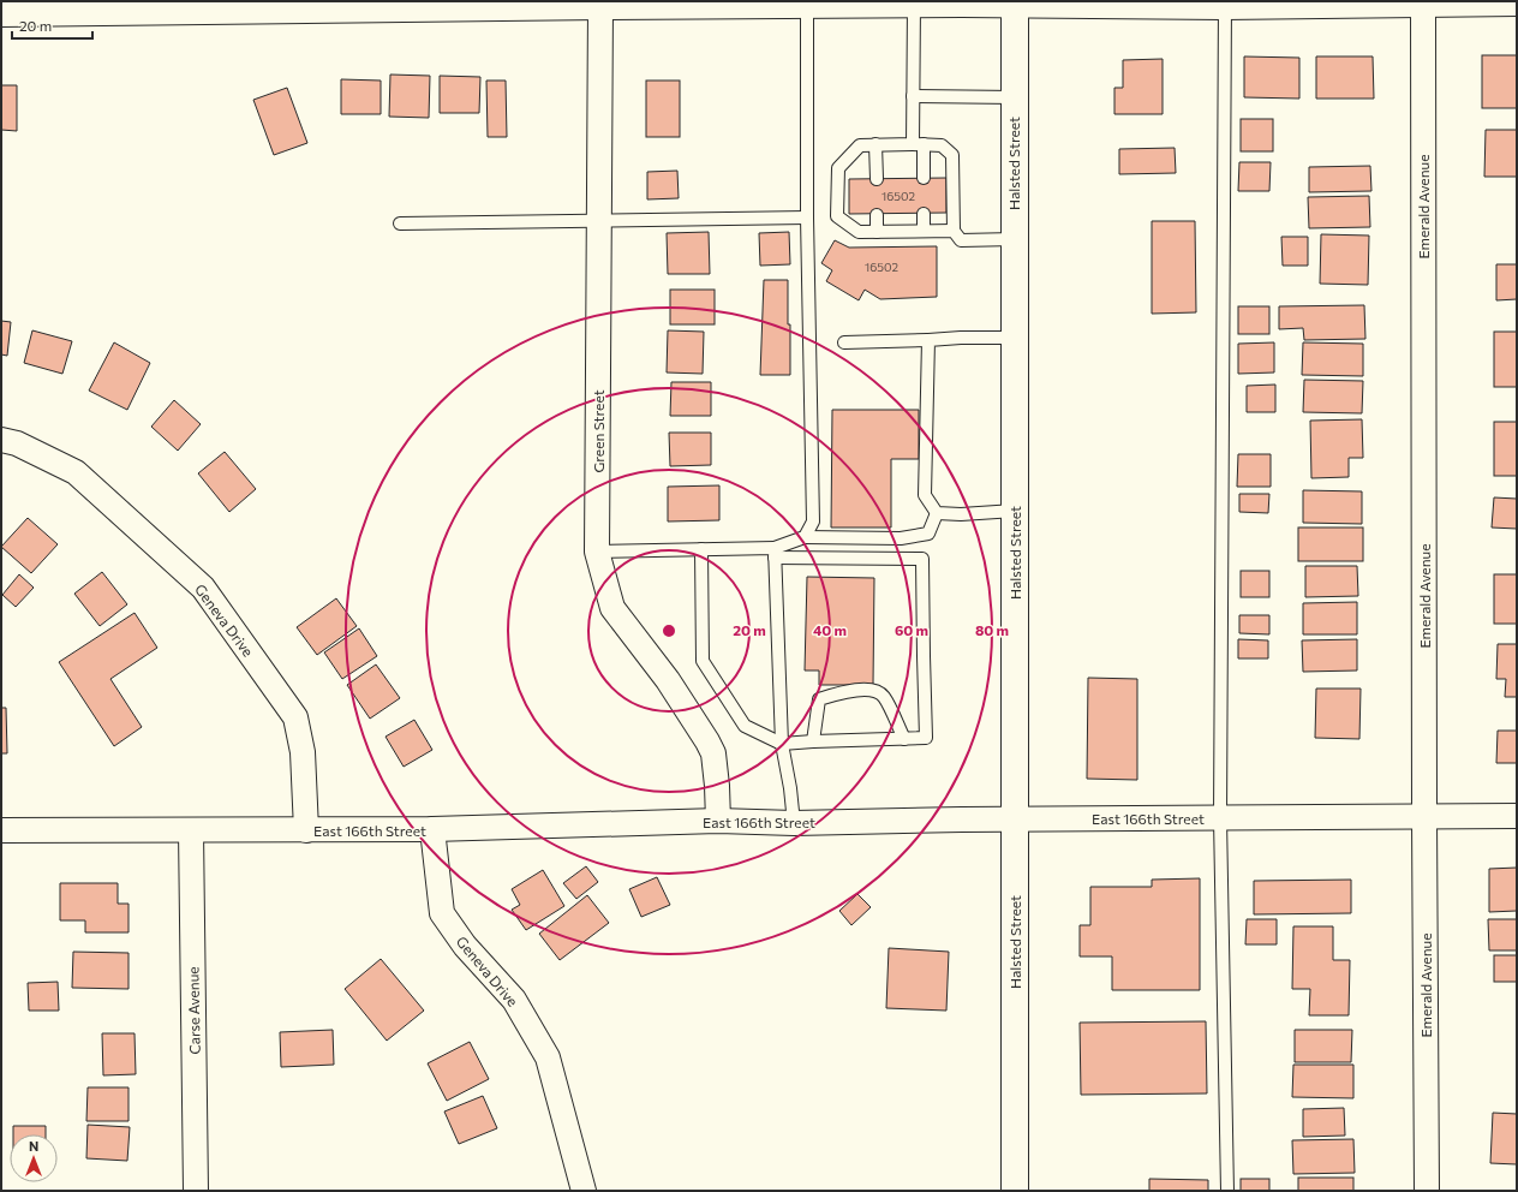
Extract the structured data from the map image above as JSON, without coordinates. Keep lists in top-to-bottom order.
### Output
{
  "streets": {
    "main road": ["Halsted Street"],
    "street": [
      "Emerald Avenue",
      "Green Street",
      "Geneva Drive",
      "East 166th Street",
      "Carse Avenue"
    ]
  },
  "crossings": [
    ["Halsted Street", "East 166th Street"],
    ["Emerald Avenue", "East 166th Street"],
    ["Green Street", "East 166th Street"],
    ["Geneva Drive", "East 166th Street"],
    ["East 166th Street", "Carse Avenue"]
  ],
  "house_numbers": ["16502", "16502"],
  "scale_bar": "20 m",
  "north": "top",
  "rings": [
    "20 m",
    "40 m",
    "60 m",
    "80 m"
  ]
}
